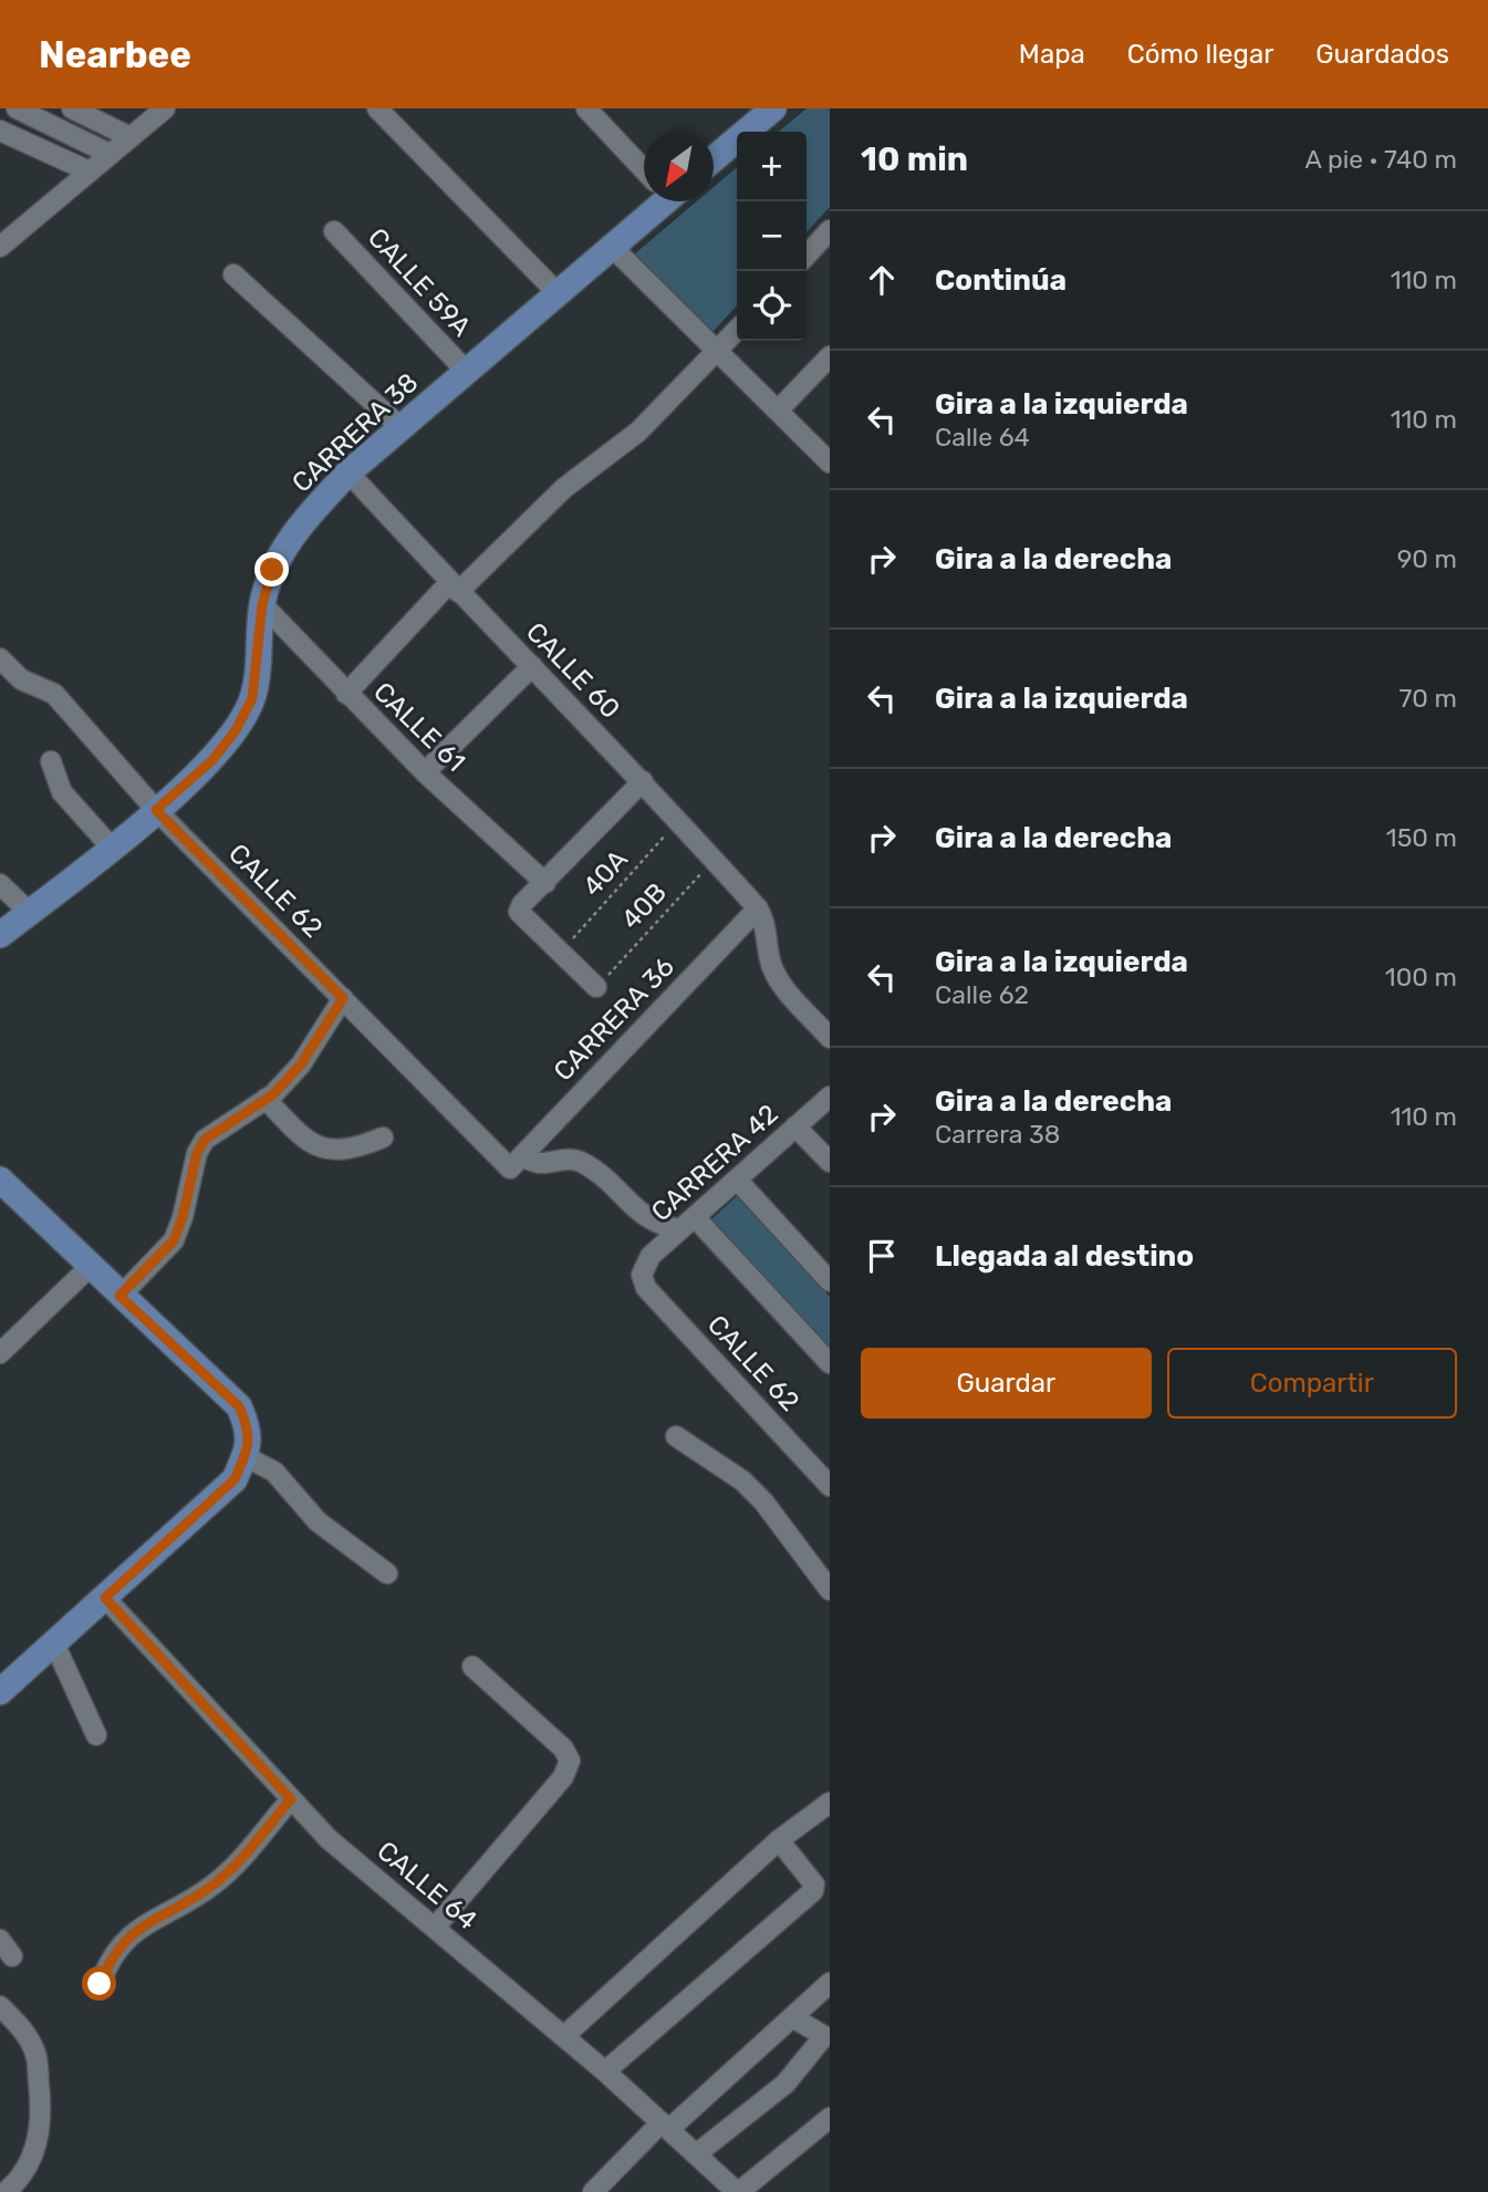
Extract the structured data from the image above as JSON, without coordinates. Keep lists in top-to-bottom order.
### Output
{
  "streets": {
    "main road": ["CARRERA 38"],
    "street": [
      "CALLE 59A",
      "CALLE 60",
      "CALLE 61",
      "CALLE 62",
      "CARRERA 36",
      "CARRERA 42",
      "CALLE 64"
    ],
    "path": ["40A", "40B"]
  },
  "crossings": [
    ["CALLE 59A", "CARRERA 38"],
    ["CARRERA 38", "CALLE 60"],
    ["CARRERA 38", "CALLE 61"],
    ["CARRERA 38", "CALLE 62"],
    ["CALLE 60", "40A"],
    ["CALLE 60", "40B"],
    ["CALLE 60", "CARRERA 36"],
    ["CALLE 62", "CARRERA 36"],
    ["CALLE 62", "CARRERA 42"]
  ],
  "north": "bottom left",
  "page": {
    "header": "Nearbee",
    "nav": ["Mapa", "Cómo llegar", "Guardados"],
    "heading": ["10 min", "A pie · 740 m"],
    "map_buttons": ["+", "−"],
    "list": [
      ["Continúa", "110 m"],
      ["Gira a la izquierda", "Calle 64", "110 m"],
      ["Gira a la derecha", "90 m"],
      ["Gira a la izquierda", "70 m"],
      ["Gira a la derecha", "150 m"],
      ["Gira a la izquierda", "Calle 62", "100 m"],
      ["Gira a la derecha", "Carrera 38", "110 m"],
      "Llegada al destino"
    ],
    "buttons": ["Guardar", "Compartir"]
  }
}
